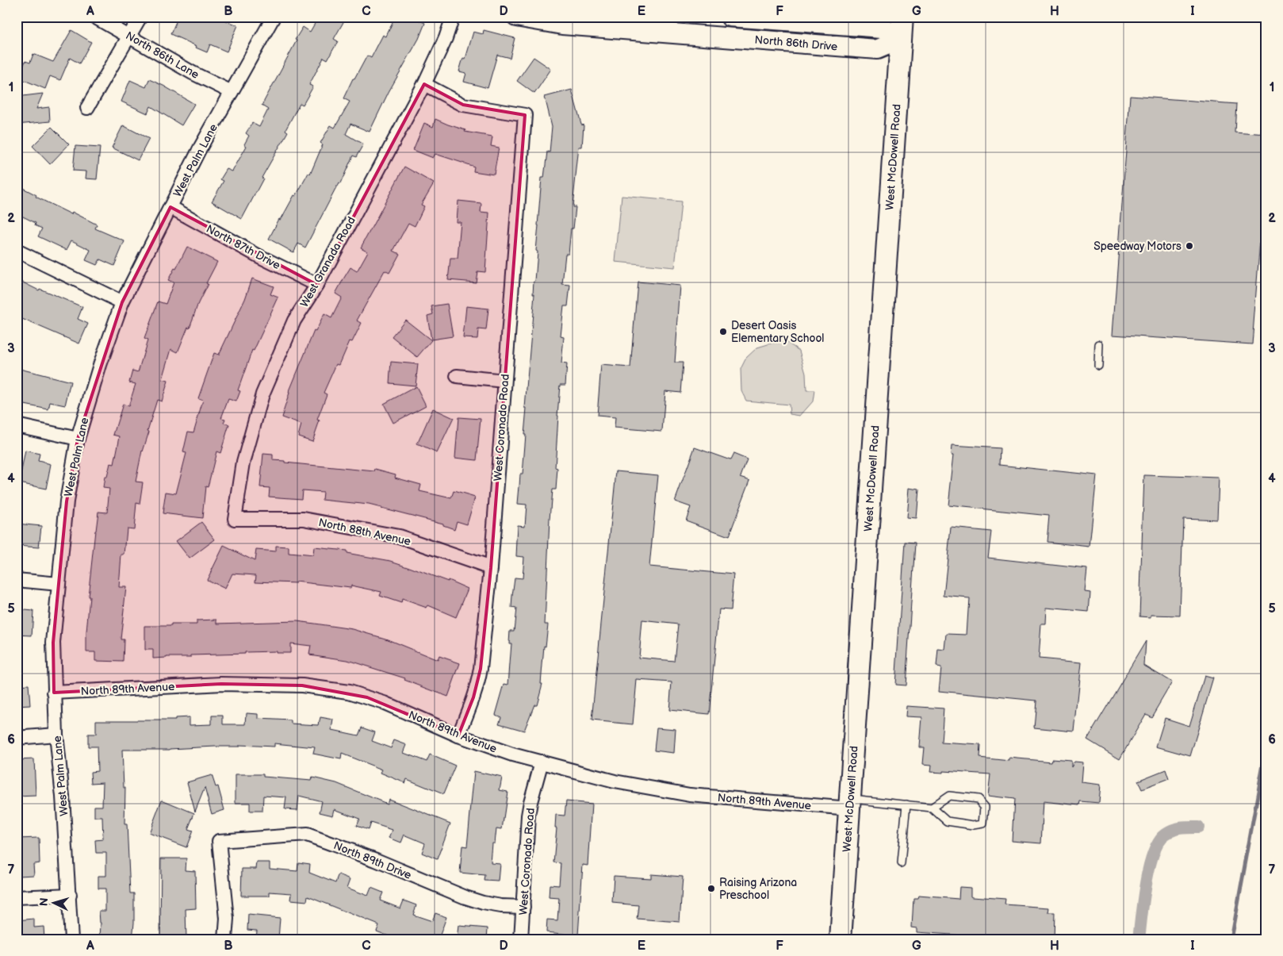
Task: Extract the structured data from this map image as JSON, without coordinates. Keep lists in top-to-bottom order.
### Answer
{
  "streets": {
    "main road": ["West McDowell Road"],
    "street": [
      "North 86th Drive",
      "North 86th Lane",
      "West Palm Lane",
      "North 87th Drive",
      "West Granada Road",
      "West Coronado Road",
      "North 88th Avenue",
      "North 89th Avenue",
      "North 89th Drive"
    ]
  },
  "crossings": [
    ["North 86th Drive", "West McDowell Road"],
    ["North 86th Lane", "West Palm Lane"],
    ["West McDowell Road", "North 89th Avenue"],
    ["West Palm Lane", "North 87th Drive"],
    ["West Palm Lane", "North 89th Avenue"],
    ["North 87th Drive", "West Granada Road"],
    ["West Granada Road", "West Coronado Road"],
    ["West Granada Road", "North 88th Avenue"],
    ["West Coronado Road", "North 88th Avenue"],
    ["West Coronado Road", "North 89th Avenue"],
    ["West Coronado Road", "North 89th Drive"]
  ],
  "places": ["Speedway Motors", "Desert Oasis Elementary School", "Raising Arizona Preschool"],
  "north": "left",
  "grid": {
    "columns": [
      "A",
      "B",
      "C",
      "D",
      "E",
      "F",
      "G",
      "H",
      "I"
    ],
    "rows": [
      "1",
      "2",
      "3",
      "4",
      "5",
      "6",
      "7"
    ]
  }
}
